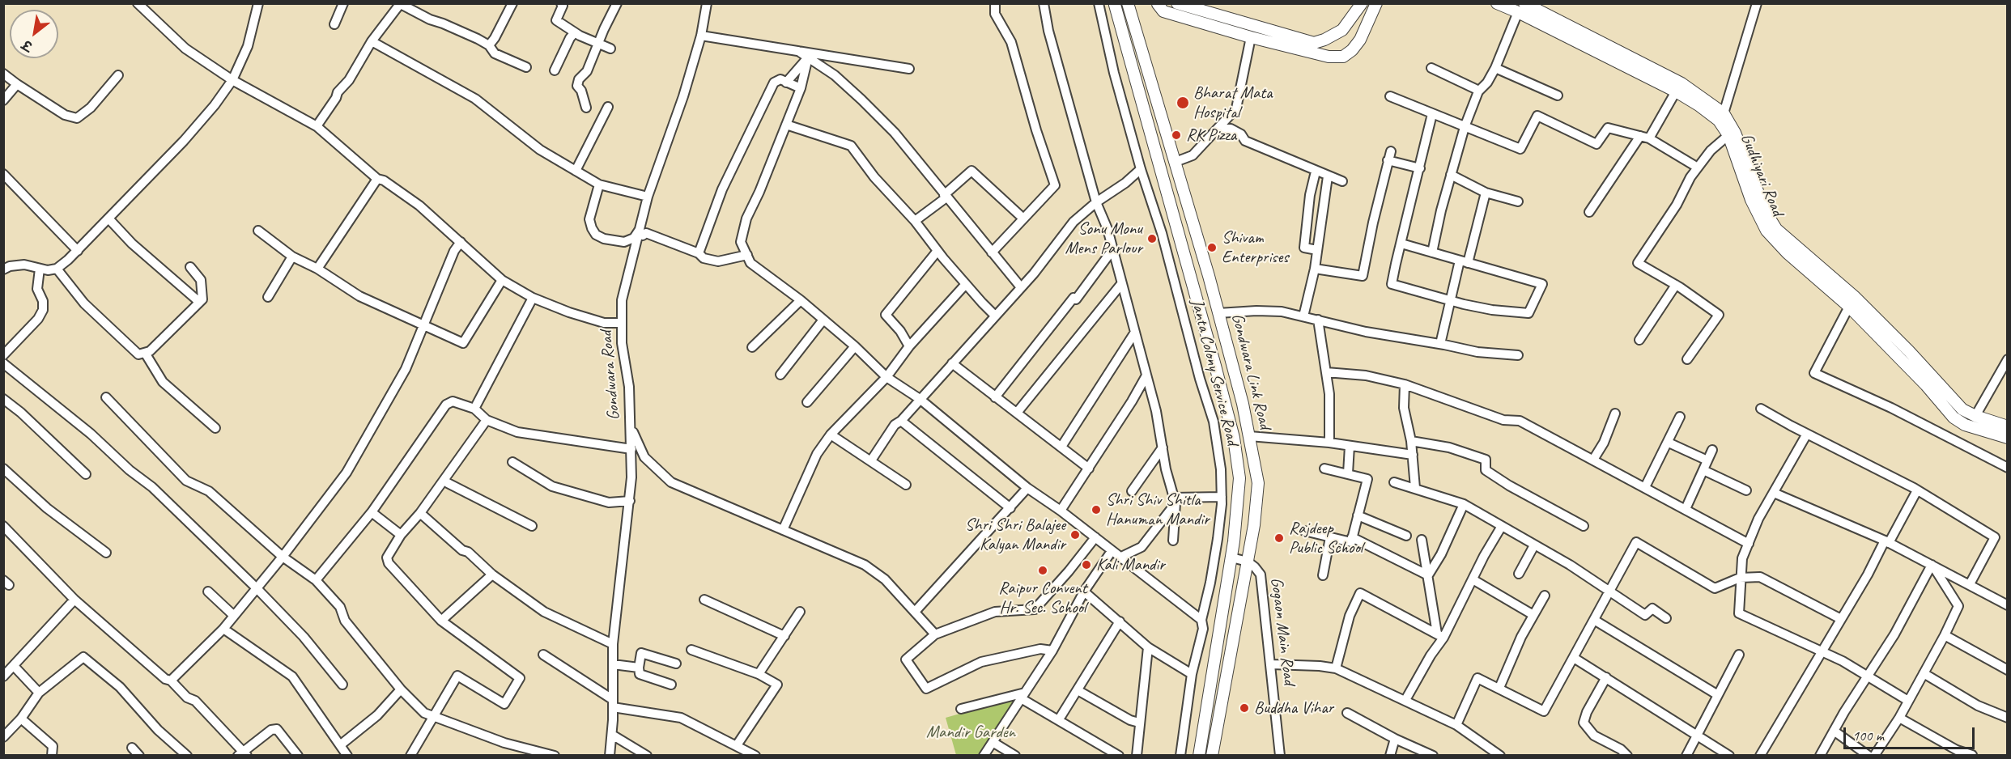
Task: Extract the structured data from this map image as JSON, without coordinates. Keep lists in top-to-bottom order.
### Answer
{
  "streets": {
    "street": [
      "Gudhiyari Road",
      "Gondwara Link Road",
      "Janta Colony Service Road",
      "Gondwara Road",
      "Gogaon Main Road"
    ]
  },
  "crossings": [
    ["Gondwara Link Road", "Gogaon Main Road"]
  ],
  "parks": ["Mandir Garden"],
  "places": [
    "Bharat Mata Hospital",
    "RK Pizza",
    "Sonu Monu Mens Parlour",
    "Shivam Enterprises",
    "Shri Shiv Shitla Hanuman Mandir",
    "Shri Shri Balajee Kalyan Mandir",
    "Rajdeep Public School",
    "Kali Mandir",
    "Raipur Convent Hr. Sec. School",
    "Buddha Vihar"
  ],
  "scale_bar": "100 m",
  "north": "bottom left"
}
